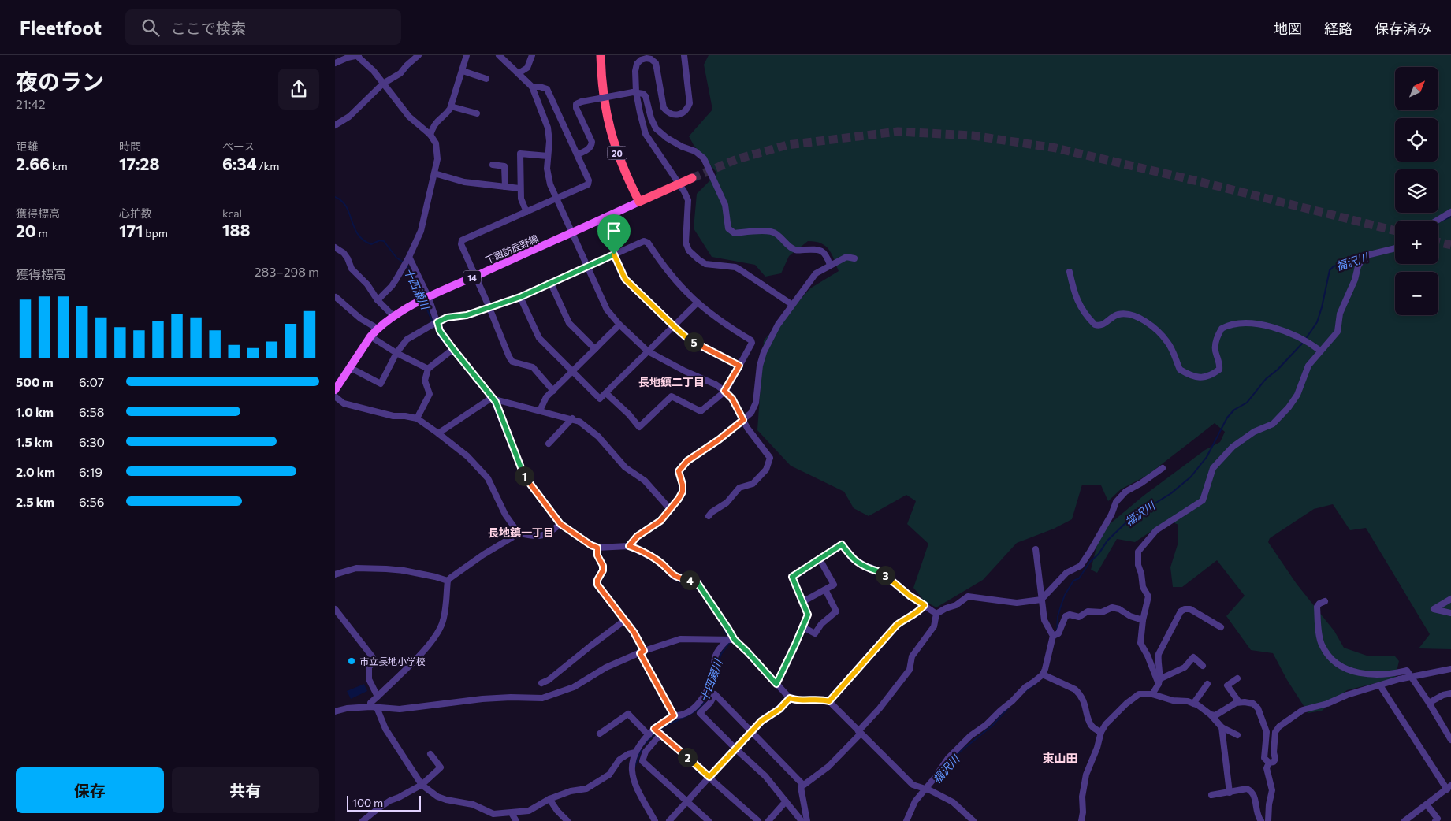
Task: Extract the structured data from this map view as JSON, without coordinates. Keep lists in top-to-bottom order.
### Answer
{
  "streets": {
    "highway": ["20"],
    "main road": ["下諏訪辰野線", "14"]
  },
  "crossings": [
    ["20", "下諏訪辰野線"]
  ],
  "districts": ["長地鎮二丁目", "長地鎮一丁目", "東山田"],
  "water": ["福沢川", "十四瀬川"],
  "places": ["市立長地小学校"],
  "scale_bar": "100 m",
  "north": "top right",
  "page": {
    "header": "Fleetfoot",
    "search": "ここで検索",
    "nav": ["地図", "経路", "保存済み"],
    "heading": ["夜のラン", "21:42"],
    "map_buttons": ["+", "−"],
    "stats": [
      ["距離", "2.66 km"],
      ["時間", "17:28"],
      ["ペース", "6:34 /km"],
      ["獲得標高", "20 m"],
      ["心拍数", "171 bpm"],
      ["kcal", "188"]
    ],
    "chart": ["獲得標高", "283–298 m"],
    "pins": [
      "5",
      "1",
      "3",
      "4",
      "2"
    ],
    "list": [
      {
        "name": "500 m",
        "note": "6:07"
      },
      {
        "name": "1.0 km",
        "note": "6:58"
      },
      {
        "name": "1.5 km",
        "note": "6:30"
      },
      {
        "name": "2.0 km",
        "note": "6:19"
      },
      {
        "name": "2.5 km",
        "note": "6:56"
      }
    ],
    "buttons": ["保存", "共有"],
    "scale": "100 m"
  }
}
